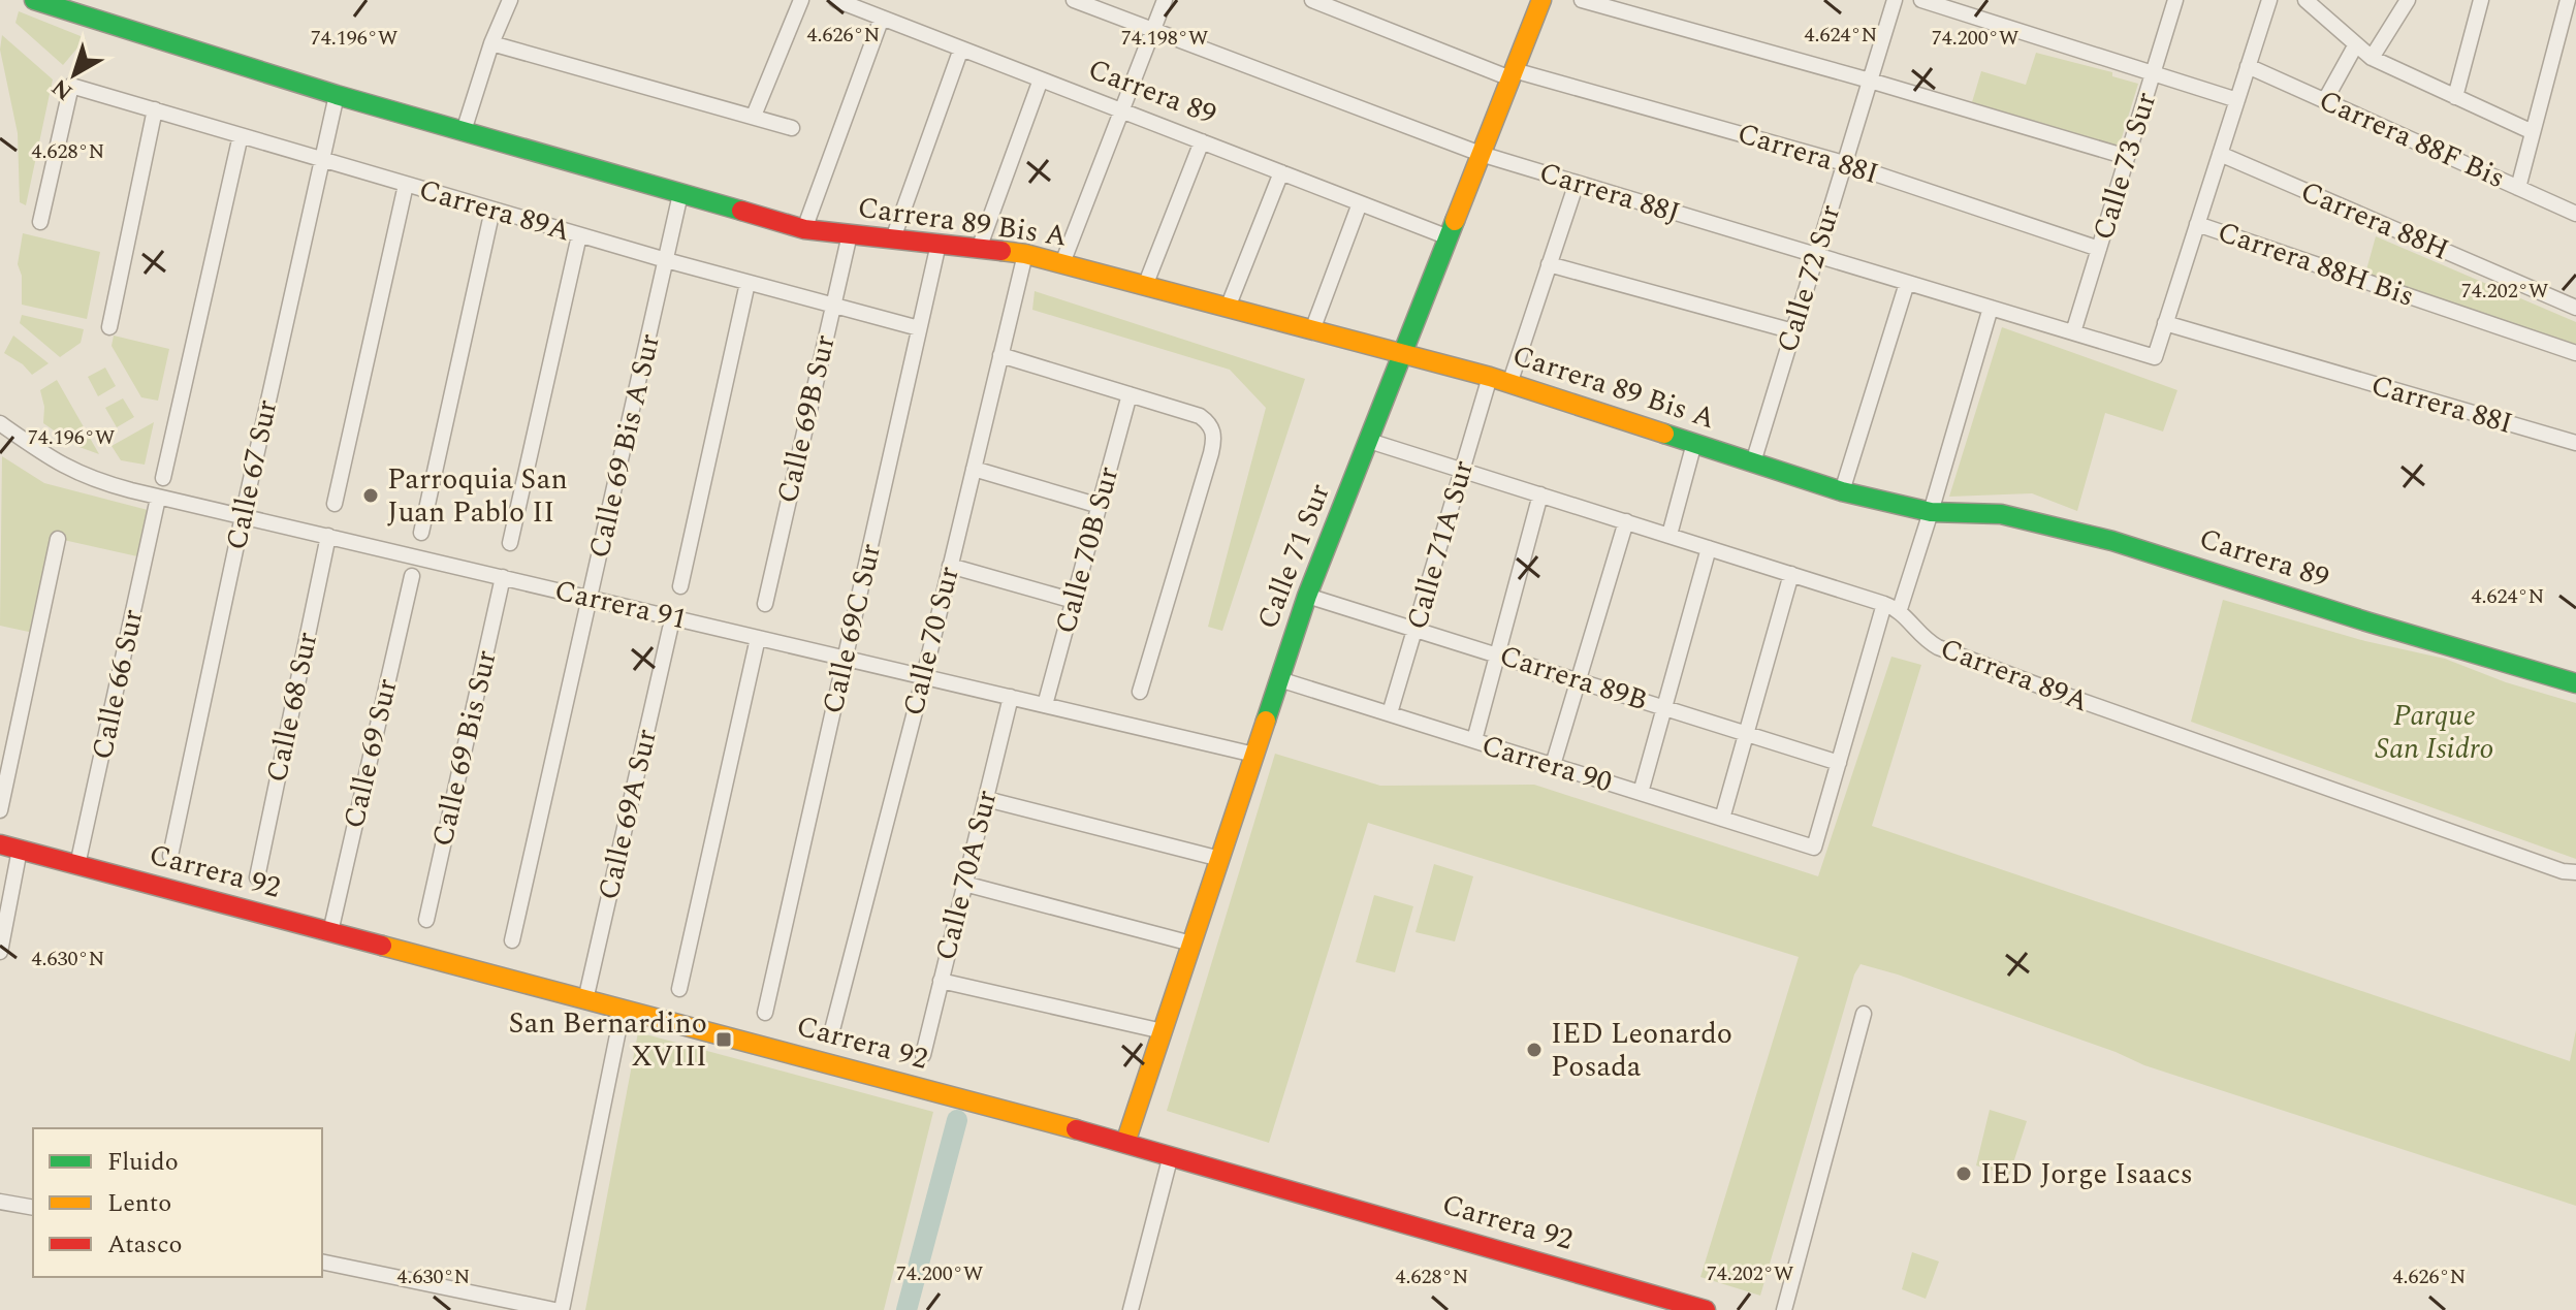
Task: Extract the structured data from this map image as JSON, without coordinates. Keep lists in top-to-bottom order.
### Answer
{
  "streets": {
    "street": [
      "Carrera 89",
      "Carrera 88F Bis",
      "Carrera 88I",
      "Calle 73 Sur",
      "Carrera 88J",
      "Carrera 89A",
      "Carrera 88H",
      "Carrera 89 Bis A",
      "Carrera 88H Bis",
      "Calle 72 Sur",
      "Calle 69B Sur",
      "Calle 69 Bis A Sur",
      "Calle 67 Sur",
      "Calle 71A Sur",
      "Calle 70B Sur",
      "Calle 71 Sur",
      "Carrera 91",
      "Calle 69C Sur",
      "Calle 70 Sur",
      "Carrera 89B",
      "Calle 66 Sur",
      "Calle 68 Sur",
      "Calle 69 Bis Sur",
      "Calle 69 Sur",
      "Carrera 90",
      "Calle 69A Sur",
      "Carrera 92",
      "Calle 70A Sur"
    ]
  },
  "crossings": [
    ["Carrera 89", "Carrera 89 Bis A"],
    ["Carrera 89", "Calle 71 Sur"],
    ["Carrera 88I", "Calle 73 Sur"],
    ["Carrera 88I", "Carrera 88J"],
    ["Carrera 88I", "Calle 72 Sur"],
    ["Carrera 88I", "Calle 71 Sur"],
    ["Calle 73 Sur", "Carrera 88J"],
    ["Carrera 88J", "Calle 72 Sur"],
    ["Carrera 88J", "Calle 71 Sur"],
    ["Carrera 89A", "Calle 69B Sur"],
    ["Carrera 89A", "Calle 69 Bis A Sur"],
    ["Carrera 89A", "Calle 67 Sur"],
    ["Carrera 89A", "Calle 69C Sur"],
    ["Carrera 89 Bis A", "Calle 72 Sur"],
    ["Carrera 89 Bis A", "Calle 69B Sur"],
    ["Carrera 89 Bis A", "Calle 69 Bis A Sur"],
    ["Carrera 89 Bis A", "Calle 67 Sur"],
    ["Carrera 89 Bis A", "Calle 71A Sur"],
    ["Carrera 89 Bis A", "Calle 71 Sur"],
    ["Carrera 89 Bis A", "Calle 69C Sur"],
    ["Carrera 89 Bis A", "Calle 70 Sur"],
    ["Calle 69 Bis A Sur", "Carrera 91"],
    ["Calle 67 Sur", "Carrera 91"],
    ["Calle 71A Sur", "Carrera 89B"],
    ["Calle 71A Sur", "Carrera 90"],
    ["Calle 70B Sur", "Carrera 91"],
    ["Calle 71 Sur", "Carrera 91"],
    ["Calle 71 Sur", "Carrera 89B"],
    ["Calle 71 Sur", "Carrera 90"],
    ["Calle 71 Sur", "Carrera 92"],
    ["Carrera 91", "Calle 69C Sur"],
    ["Carrera 91", "Calle 70 Sur"],
    ["Carrera 91", "Calle 68 Sur"],
    ["Carrera 91", "Calle 69 Bis Sur"],
    ["Carrera 91", "Calle 70A Sur"],
    ["Carrera 89B", "Carrera 90"],
    ["Calle 66 Sur", "Carrera 92"],
    ["Calle 69 Sur", "Carrera 92"],
    ["Calle 69A Sur", "Carrera 92"]
  ],
  "parks": ["Parque San Isidro"],
  "places": {
    "other": ["Parroquia San Juan Pablo II", "IED Leonardo Posada", "IED Jorge Isaacs"],
    "transit": ["San Bernardino XVIII"]
  },
  "legend": ["Fluido", "Lento", "Atasco"],
  "north": "bottom left",
  "coordinates": [
    "4.626°N",
    "4.624°N",
    "74.196°W",
    "74.198°W",
    "74.200°W",
    "4.628°N",
    "74.202°W",
    "4.630°N"
  ]
}
